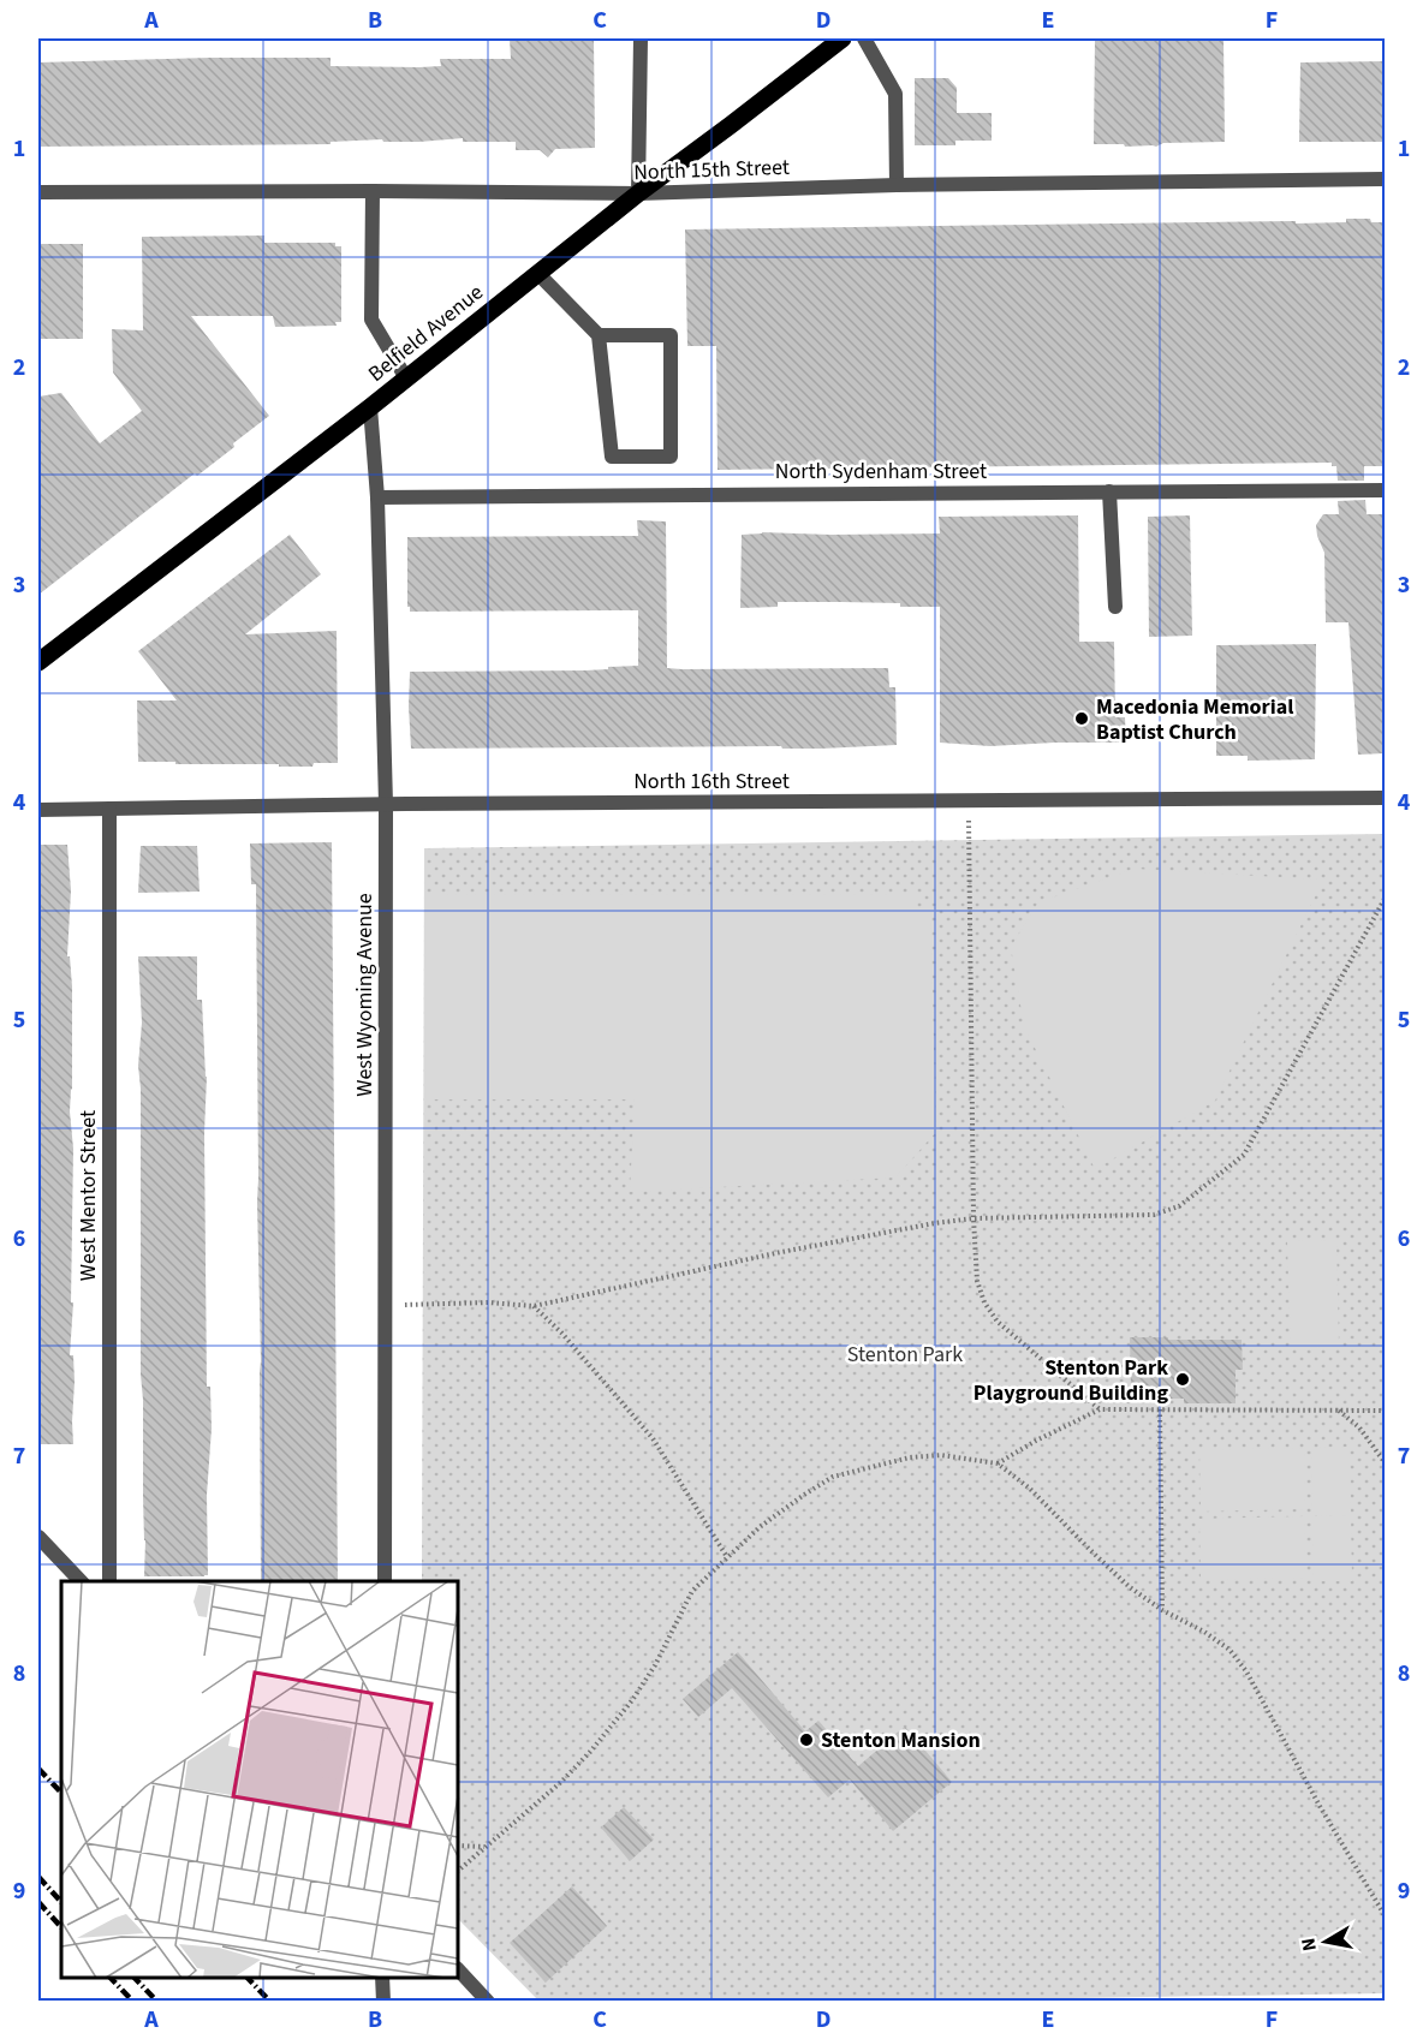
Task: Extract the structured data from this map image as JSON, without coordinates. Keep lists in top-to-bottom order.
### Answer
{
  "streets": {
    "main road": ["Belfield Avenue"],
    "street": [
      "North 15th Street",
      "North Sydenham Street",
      "North 16th Street",
      "West Wyoming Avenue",
      "West Mentor Street"
    ]
  },
  "crossings": [
    ["North 15th Street", "Belfield Avenue"],
    ["Belfield Avenue", "West Wyoming Avenue"],
    ["North Sydenham Street", "West Wyoming Avenue"],
    ["North 16th Street", "West Wyoming Avenue"],
    ["North 16th Street", "West Mentor Street"]
  ],
  "parks": ["Stenton Park"],
  "places": ["Macedonia Memorial Baptist Church", "Stenton Park Playground Building", "Stenton Mansion"],
  "north": "left",
  "grid": {
    "columns": [
      "A",
      "B",
      "C",
      "D",
      "E",
      "F"
    ],
    "rows": [
      "1",
      "2",
      "3",
      "4",
      "5",
      "6",
      "7",
      "8",
      "9"
    ]
  }
}
